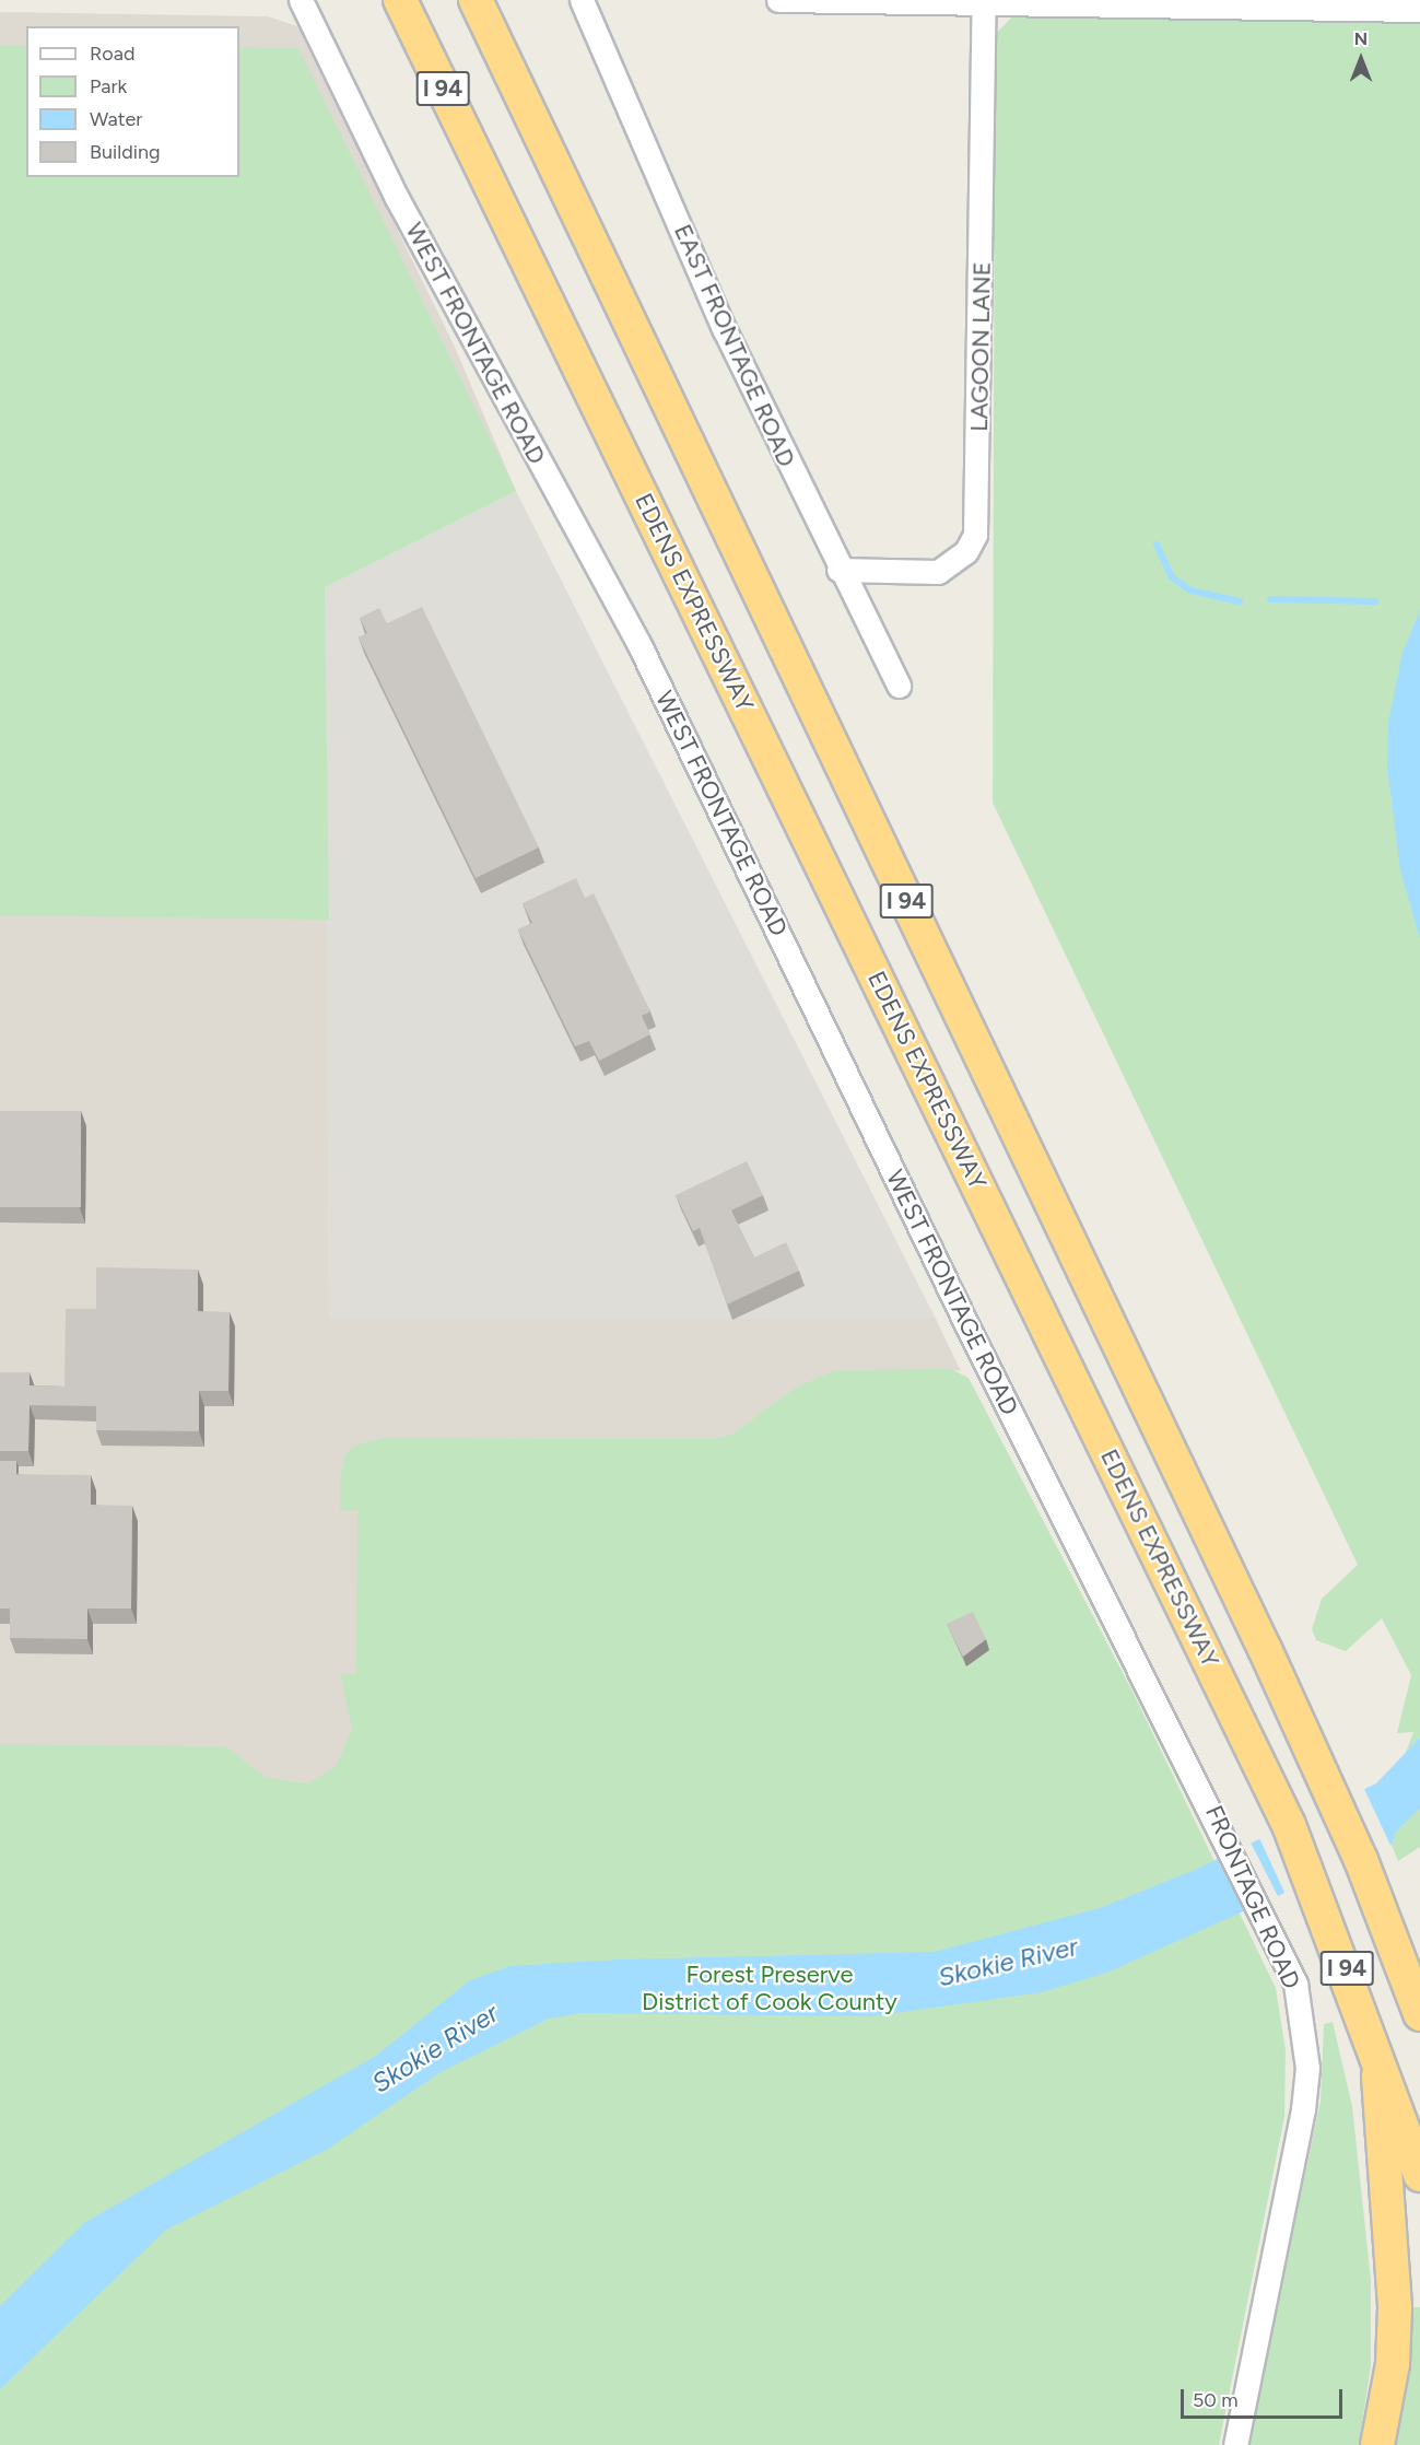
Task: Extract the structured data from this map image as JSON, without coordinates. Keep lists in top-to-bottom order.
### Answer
{
  "streets": {
    "highway": ["I 94", "EDENS EXPRESSWAY"],
    "street": [
      "WEST FRONTAGE ROAD",
      "EAST FRONTAGE ROAD",
      "LAGOON LANE",
      "FRONTAGE ROAD"
    ]
  },
  "crossings": [
    ["WEST FRONTAGE ROAD", "FRONTAGE ROAD"],
    ["EAST FRONTAGE ROAD", "LAGOON LANE"]
  ],
  "water": ["Skokie River"],
  "parks": ["Forest Preserve District of Cook County"],
  "legend": [
    "Road",
    "Park",
    "Water",
    "Building"
  ],
  "scale_bar": "50 m",
  "north": "top"
}
